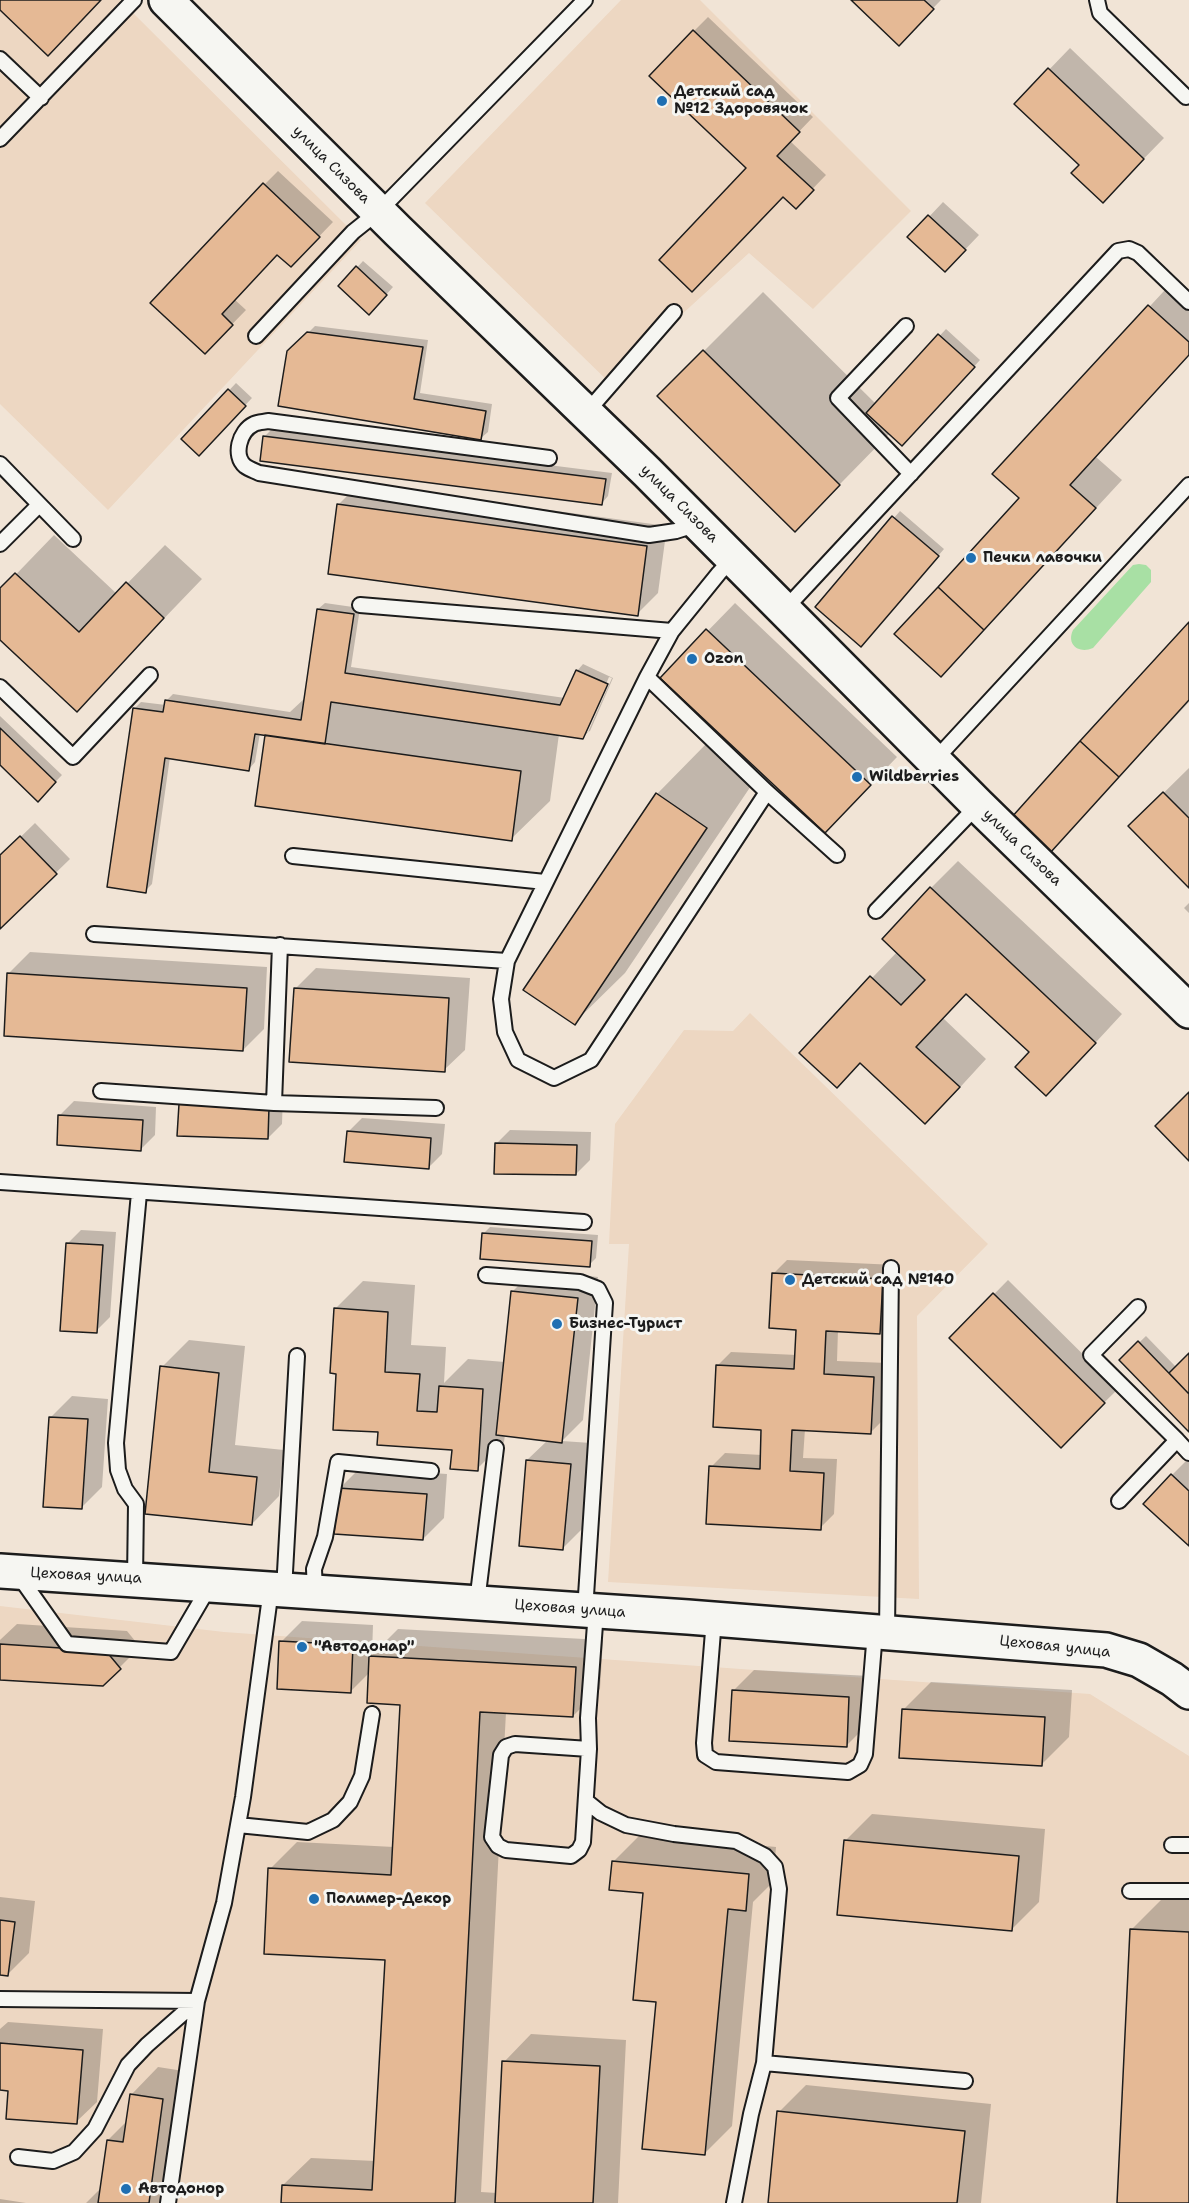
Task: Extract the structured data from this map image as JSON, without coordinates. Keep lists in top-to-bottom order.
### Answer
{
  "streets": {
    "main road": ["улица Сизова", "Цеховая улица"]
  },
  "places": [
    "Детский сад №12 Здоровячок",
    "Печки лавочки",
    "Ozon",
    "Wildberries",
    "Детский сад №140",
    "Бизнес-Турист",
    "\"Автодонар\"",
    "Полимер-Декор",
    "Автодонор"
  ]
}
